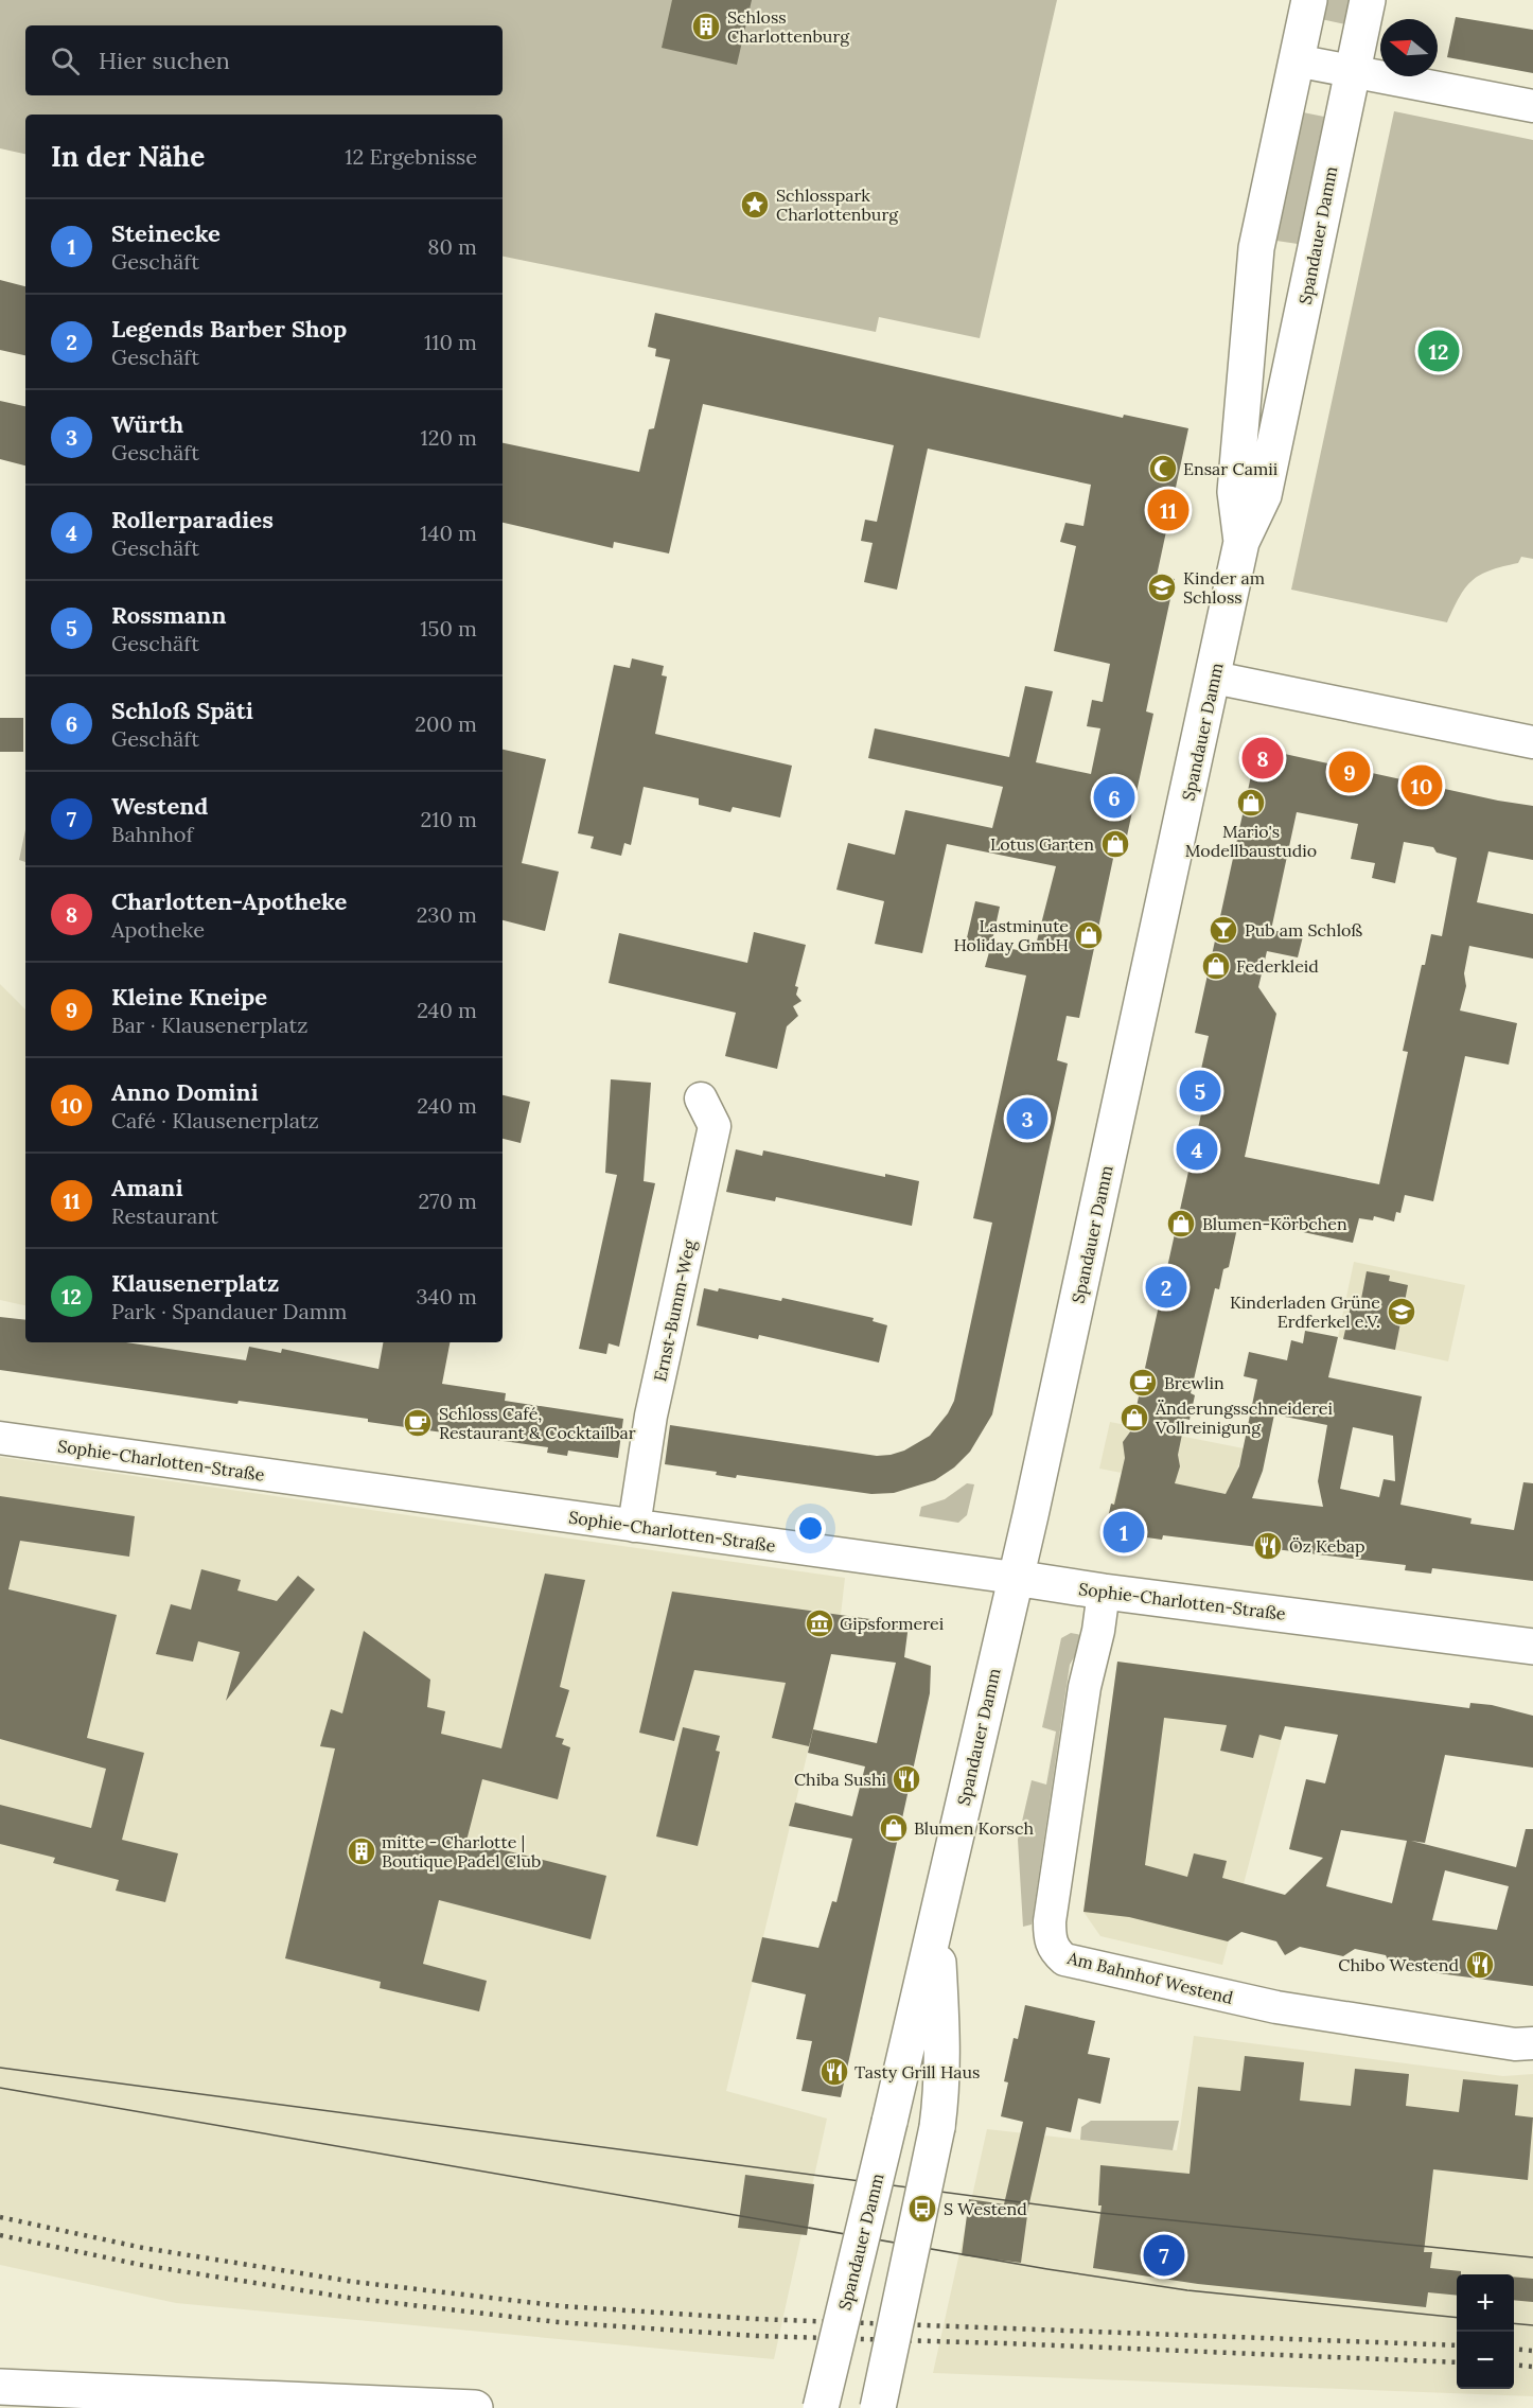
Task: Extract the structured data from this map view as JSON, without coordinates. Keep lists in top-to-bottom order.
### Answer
{
  "streets": {
    "main road": ["Spandauer Damm", "Sophie-Charlotten-Straße"],
    "street": ["Ernst-Bumm-Weg", "Am Bahnhof Westend"]
  },
  "crossings": [
    ["Spandauer Damm", "Sophie-Charlotten-Straße"],
    ["Ernst-Bumm-Weg", "Sophie-Charlotten-Straße"],
    ["Sophie-Charlotten-Straße", "Am Bahnhof Westend"]
  ],
  "places": {
    "building": ["Schloss Charlottenburg", "mitte - Charlotte | Boutique Padel Club"],
    "place": ["Schlosspark Charlottenburg"],
    "mosque": ["Ensar Camii"],
    "school or university": ["Kinder am Schloss", "Kinderladen Grüne Erdferkel e.V."],
    "shop": [
      "Mario's Modellbaustudio",
      "Lotus Garten",
      "Lastminute Holiday GmbH",
      "Federkleid",
      "Blumen-Körbchen",
      "Änderungsschneiderei Vollreinigung",
      "Blumen Korsch"
    ],
    "bar": ["Pub am Schloß"],
    "cafe": ["Brewlin", "Schloss Café, Restaurant & Cocktailbar"],
    "restaurant": [
      "Öz Kebap",
      "Chiba Sushi",
      "Chibo Westend",
      "Tasty Grill Haus"
    ],
    "museum": ["Gipsformerei"],
    "bus stop": ["S Westend"]
  },
  "north": "left",
  "page": {
    "search": "Hier suchen",
    "heading": ["In der Nähe", "12 Ergebnisse"],
    "list": [
      {
        "mark": "1",
        "name": "Steinecke",
        "note": "Geschäft",
        "value": "80 m"
      },
      {
        "mark": "2",
        "name": "Legends Barber Shop",
        "note": "Geschäft",
        "value": "110 m"
      },
      {
        "mark": "3",
        "name": "Würth",
        "note": "Geschäft",
        "value": "120 m"
      },
      {
        "mark": "4",
        "name": "Rollerparadies",
        "note": "Geschäft",
        "value": "140 m"
      },
      {
        "mark": "5",
        "name": "Rossmann",
        "note": "Geschäft",
        "value": "150 m"
      },
      {
        "mark": "6",
        "name": "Schloß Späti",
        "note": "Geschäft",
        "value": "200 m"
      },
      {
        "mark": "7",
        "name": "Westend",
        "note": "Bahnhof",
        "value": "210 m"
      },
      {
        "mark": "8",
        "name": "Charlotten-Apotheke",
        "note": "Apotheke",
        "value": "230 m"
      },
      {
        "mark": "9",
        "name": "Kleine Kneipe",
        "note": "Bar · Klausenerplatz",
        "value": "240 m"
      },
      {
        "mark": "10",
        "name": "Anno Domini",
        "note": "Café · Klausenerplatz",
        "value": "240 m"
      },
      {
        "mark": "11",
        "name": "Amani",
        "note": "Restaurant",
        "value": "270 m"
      },
      {
        "mark": "12",
        "name": "Klausenerplatz",
        "note": "Park · Spandauer Damm",
        "value": "340 m"
      }
    ],
    "pins": [
      "12",
      "11",
      "8",
      "9",
      "10",
      "6",
      "5",
      "3",
      "4",
      "2",
      "1",
      "7"
    ],
    "map_buttons": ["+", "−"]
  }
}
